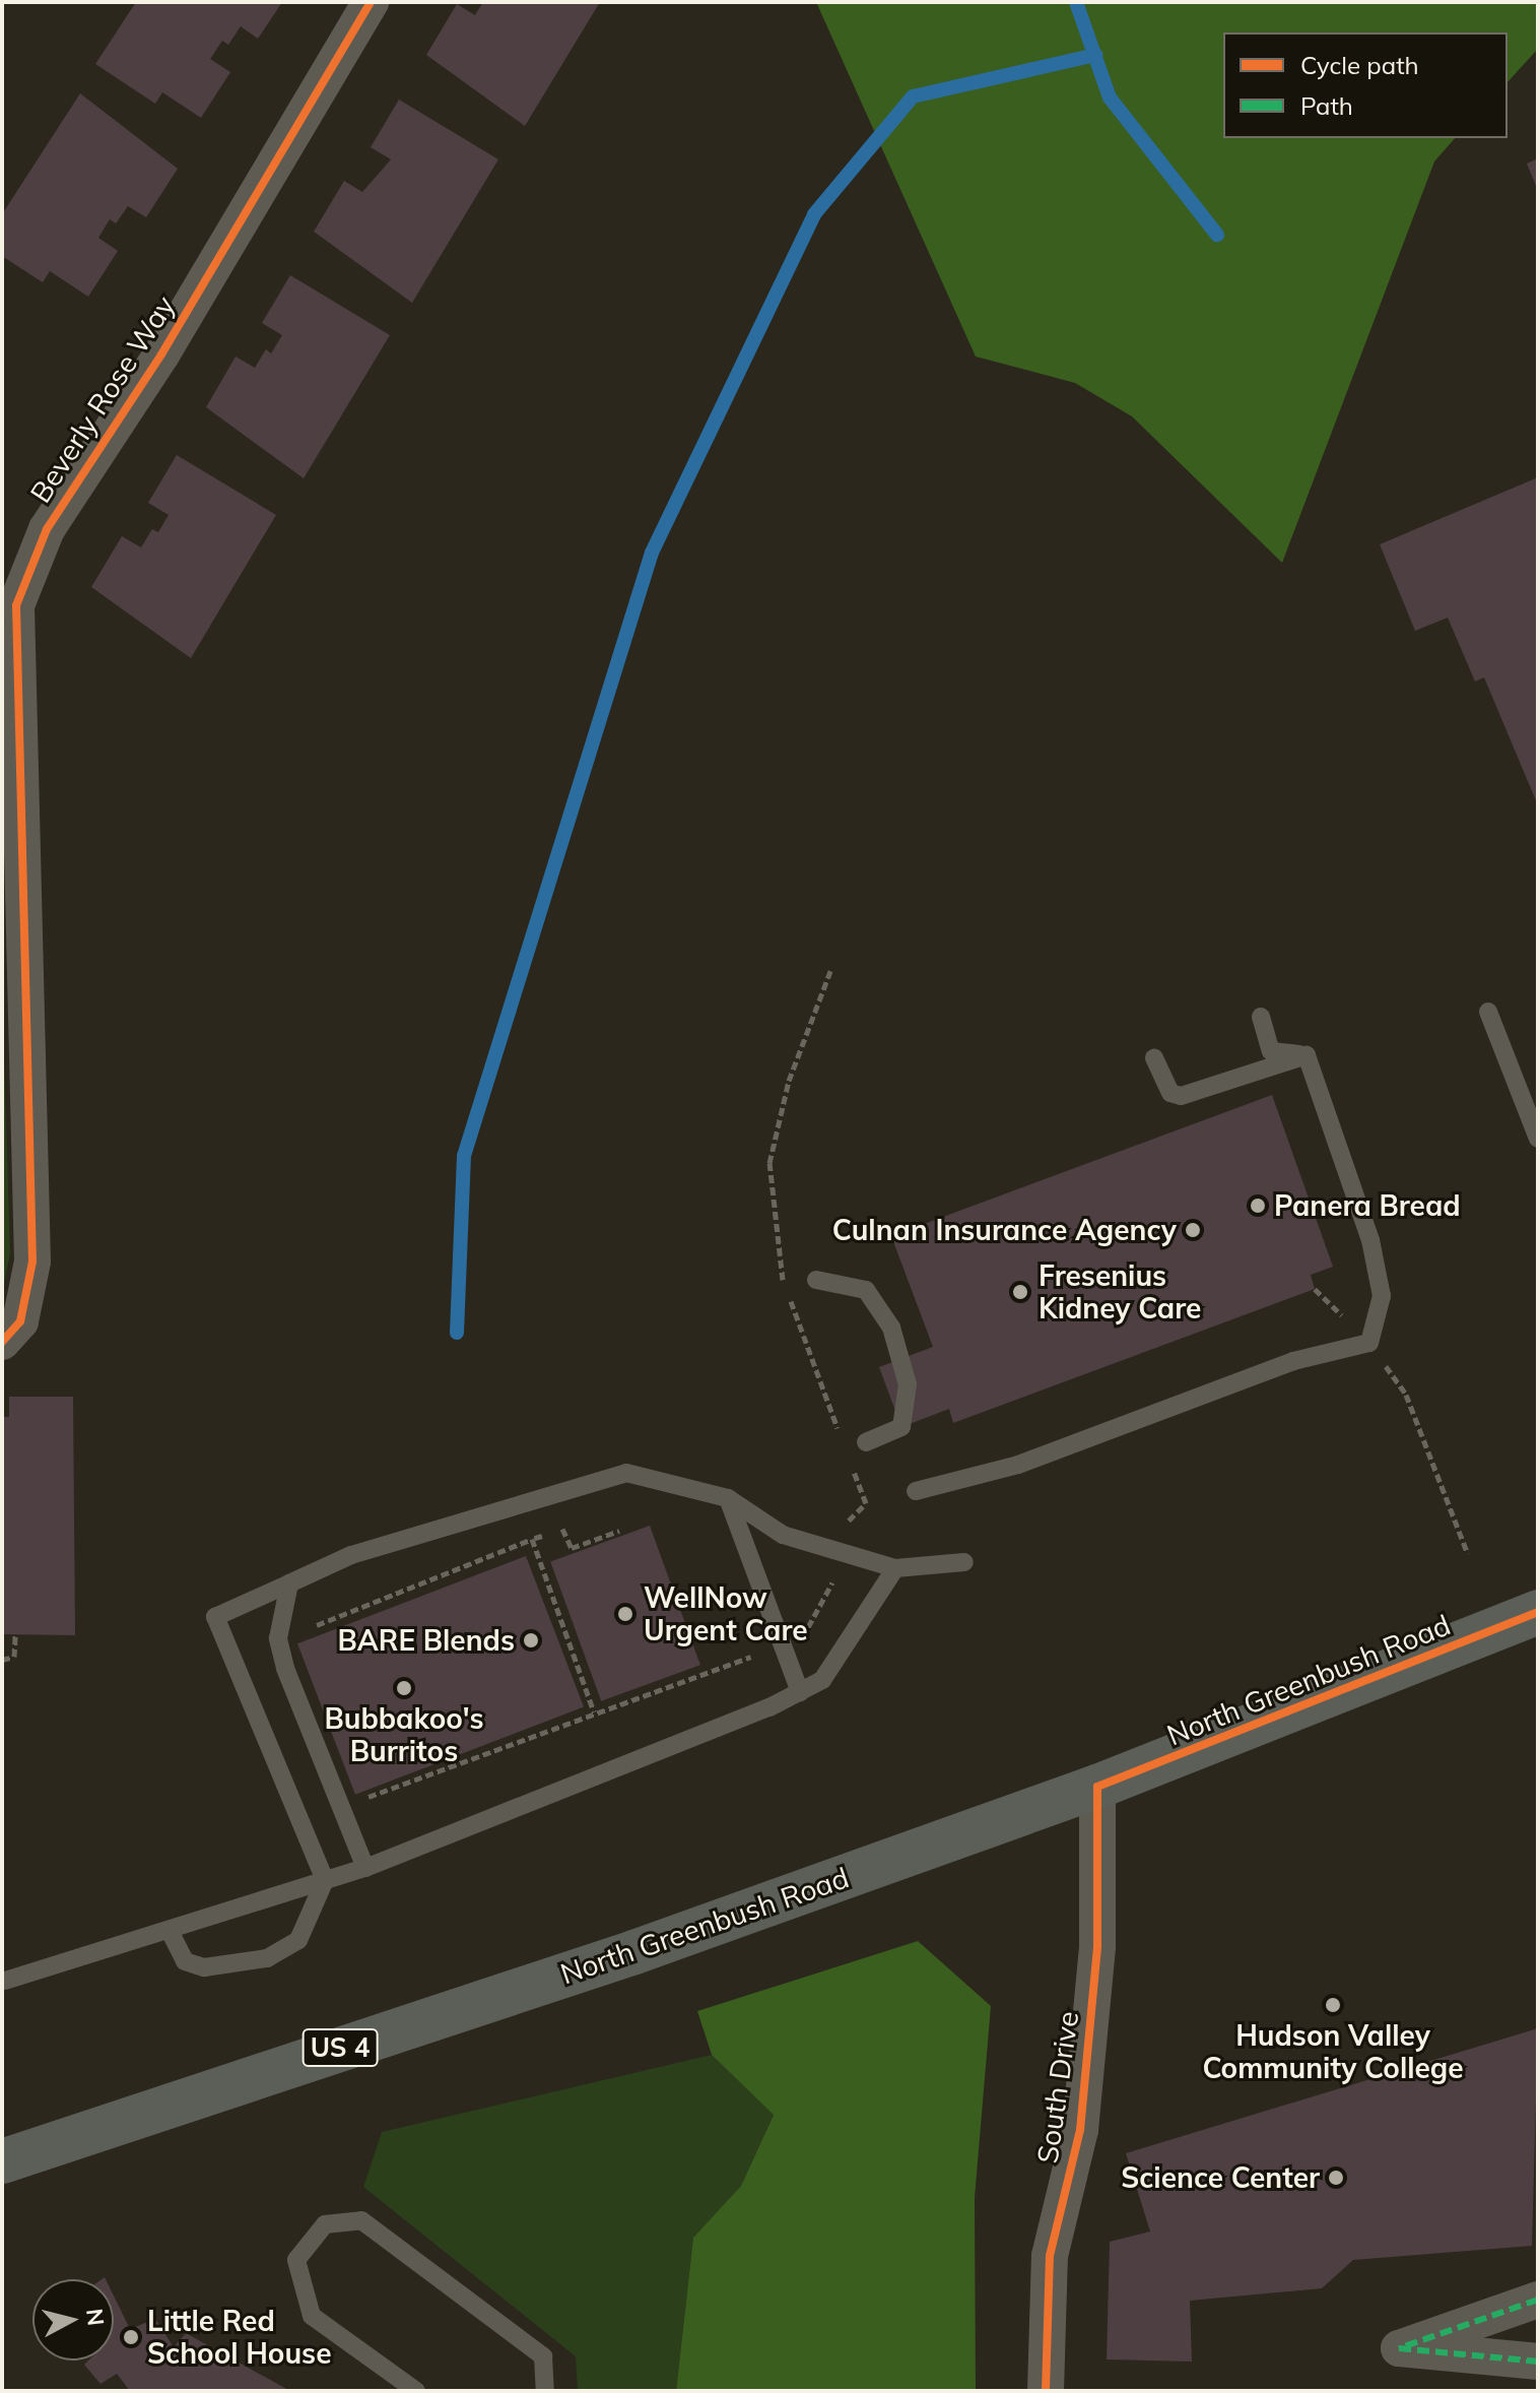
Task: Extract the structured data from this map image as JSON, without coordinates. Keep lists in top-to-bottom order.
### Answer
{
  "streets": {
    "main road": ["North Greenbush Road", "US 4"],
    "street": ["Beverly Rose Way", "South Drive"]
  },
  "crossings": [
    ["North Greenbush Road", "South Drive"]
  ],
  "places": [
    "Panera Bread",
    "Culnan Insurance Agency",
    "Fresenius Kidney Care",
    "WellNow Urgent Care",
    "BARE Blends",
    "Bubbakoo's Burritos",
    "Hudson Valley Community College",
    "Science Center",
    "Little Red School House"
  ],
  "legend": ["Cycle path", "Path"],
  "north": "right"
}
